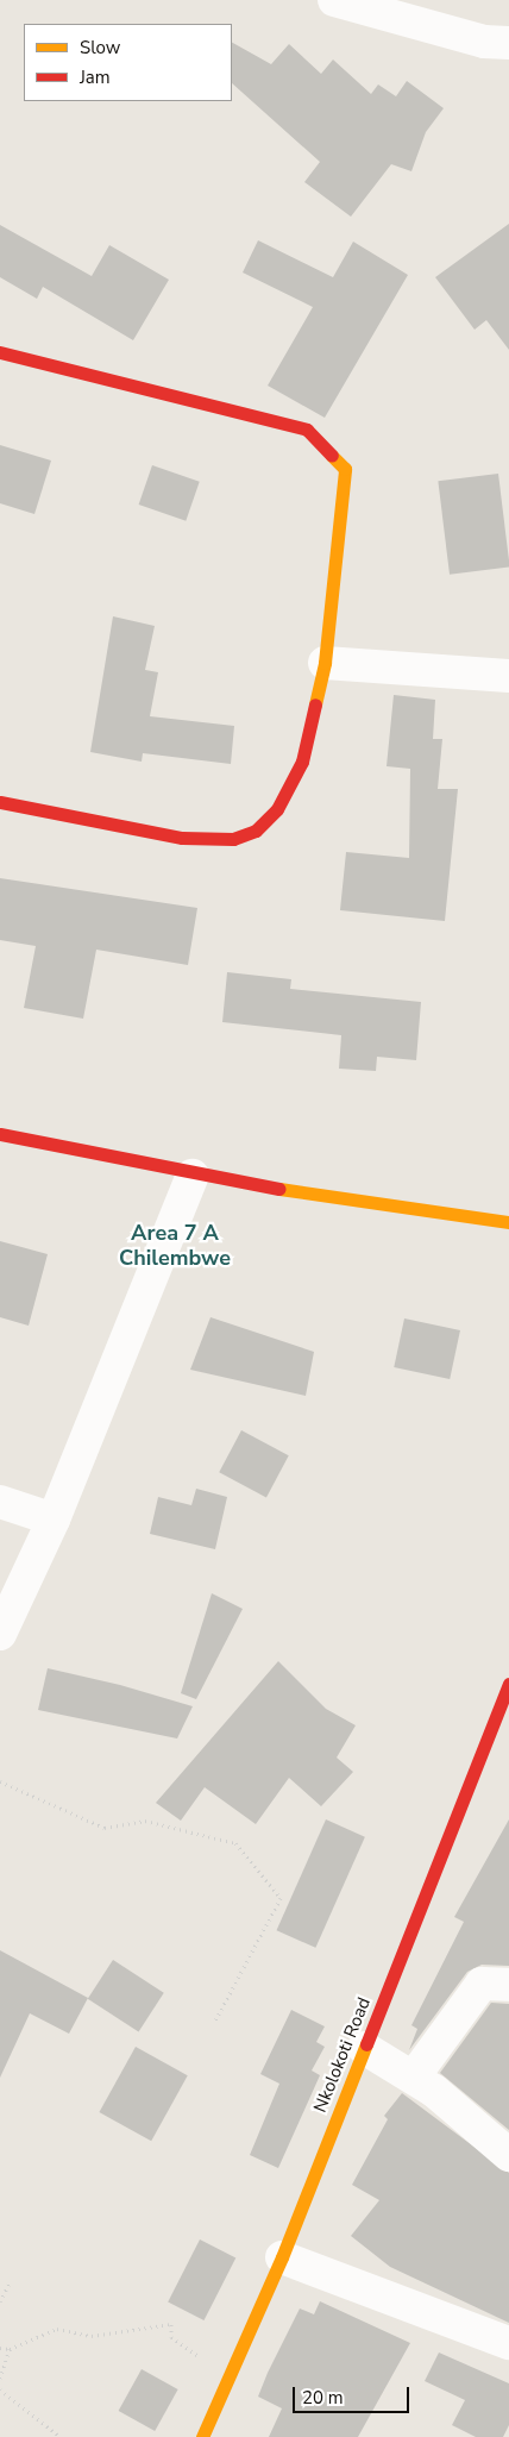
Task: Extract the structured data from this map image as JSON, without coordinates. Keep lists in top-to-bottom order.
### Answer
{
  "streets": {
    "street": ["Nkolokoti Road"]
  },
  "districts": ["Area 7 A Chilembwe"],
  "legend": ["Slow", "Jam"],
  "scale_bar": "20 m"
}
